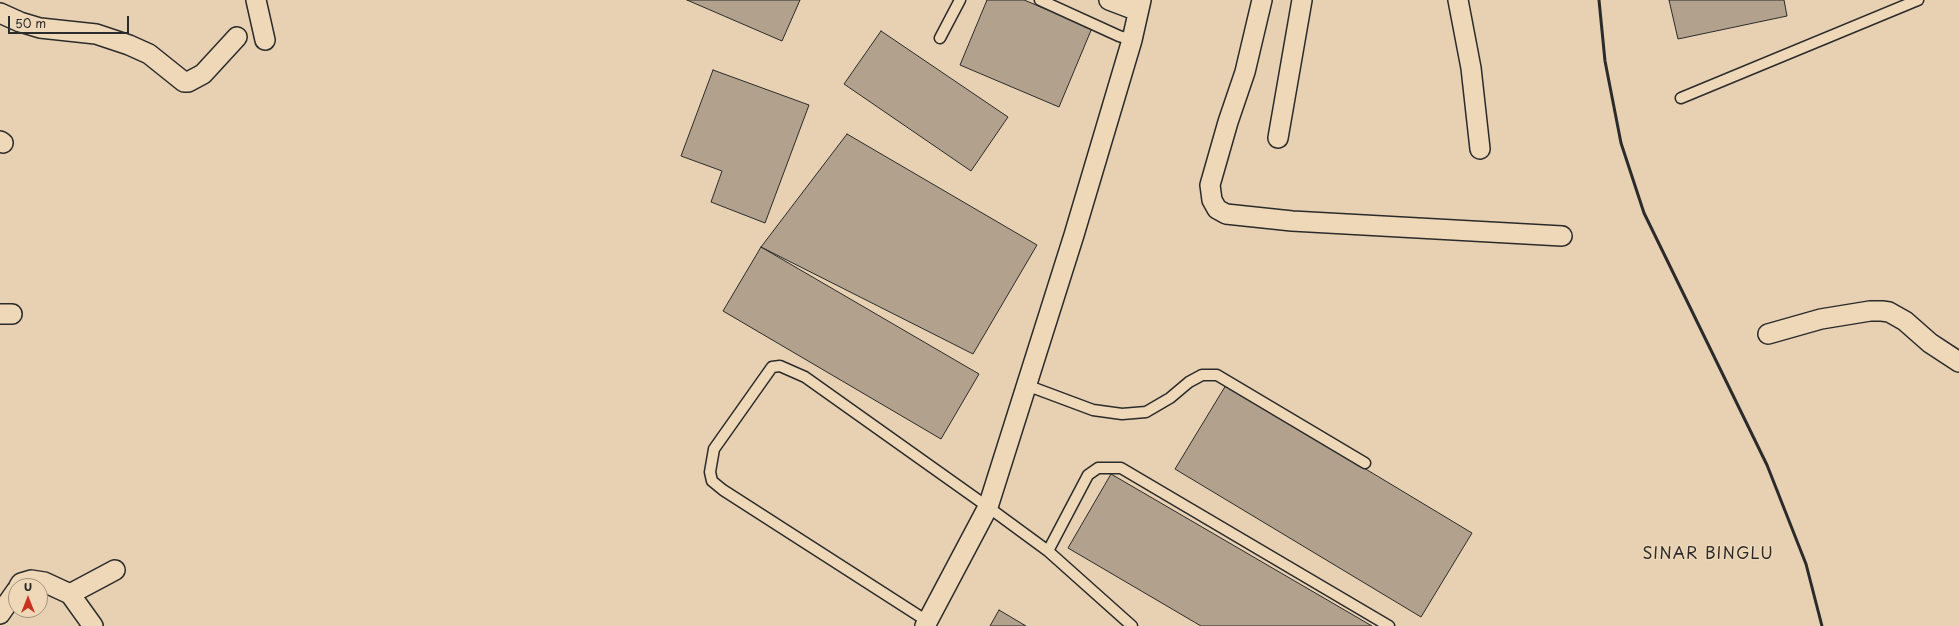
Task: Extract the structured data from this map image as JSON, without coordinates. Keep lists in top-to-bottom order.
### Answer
{
  "districts": ["SINAR BINGLU"],
  "scale_bar": "50 m",
  "north": "top"
}
